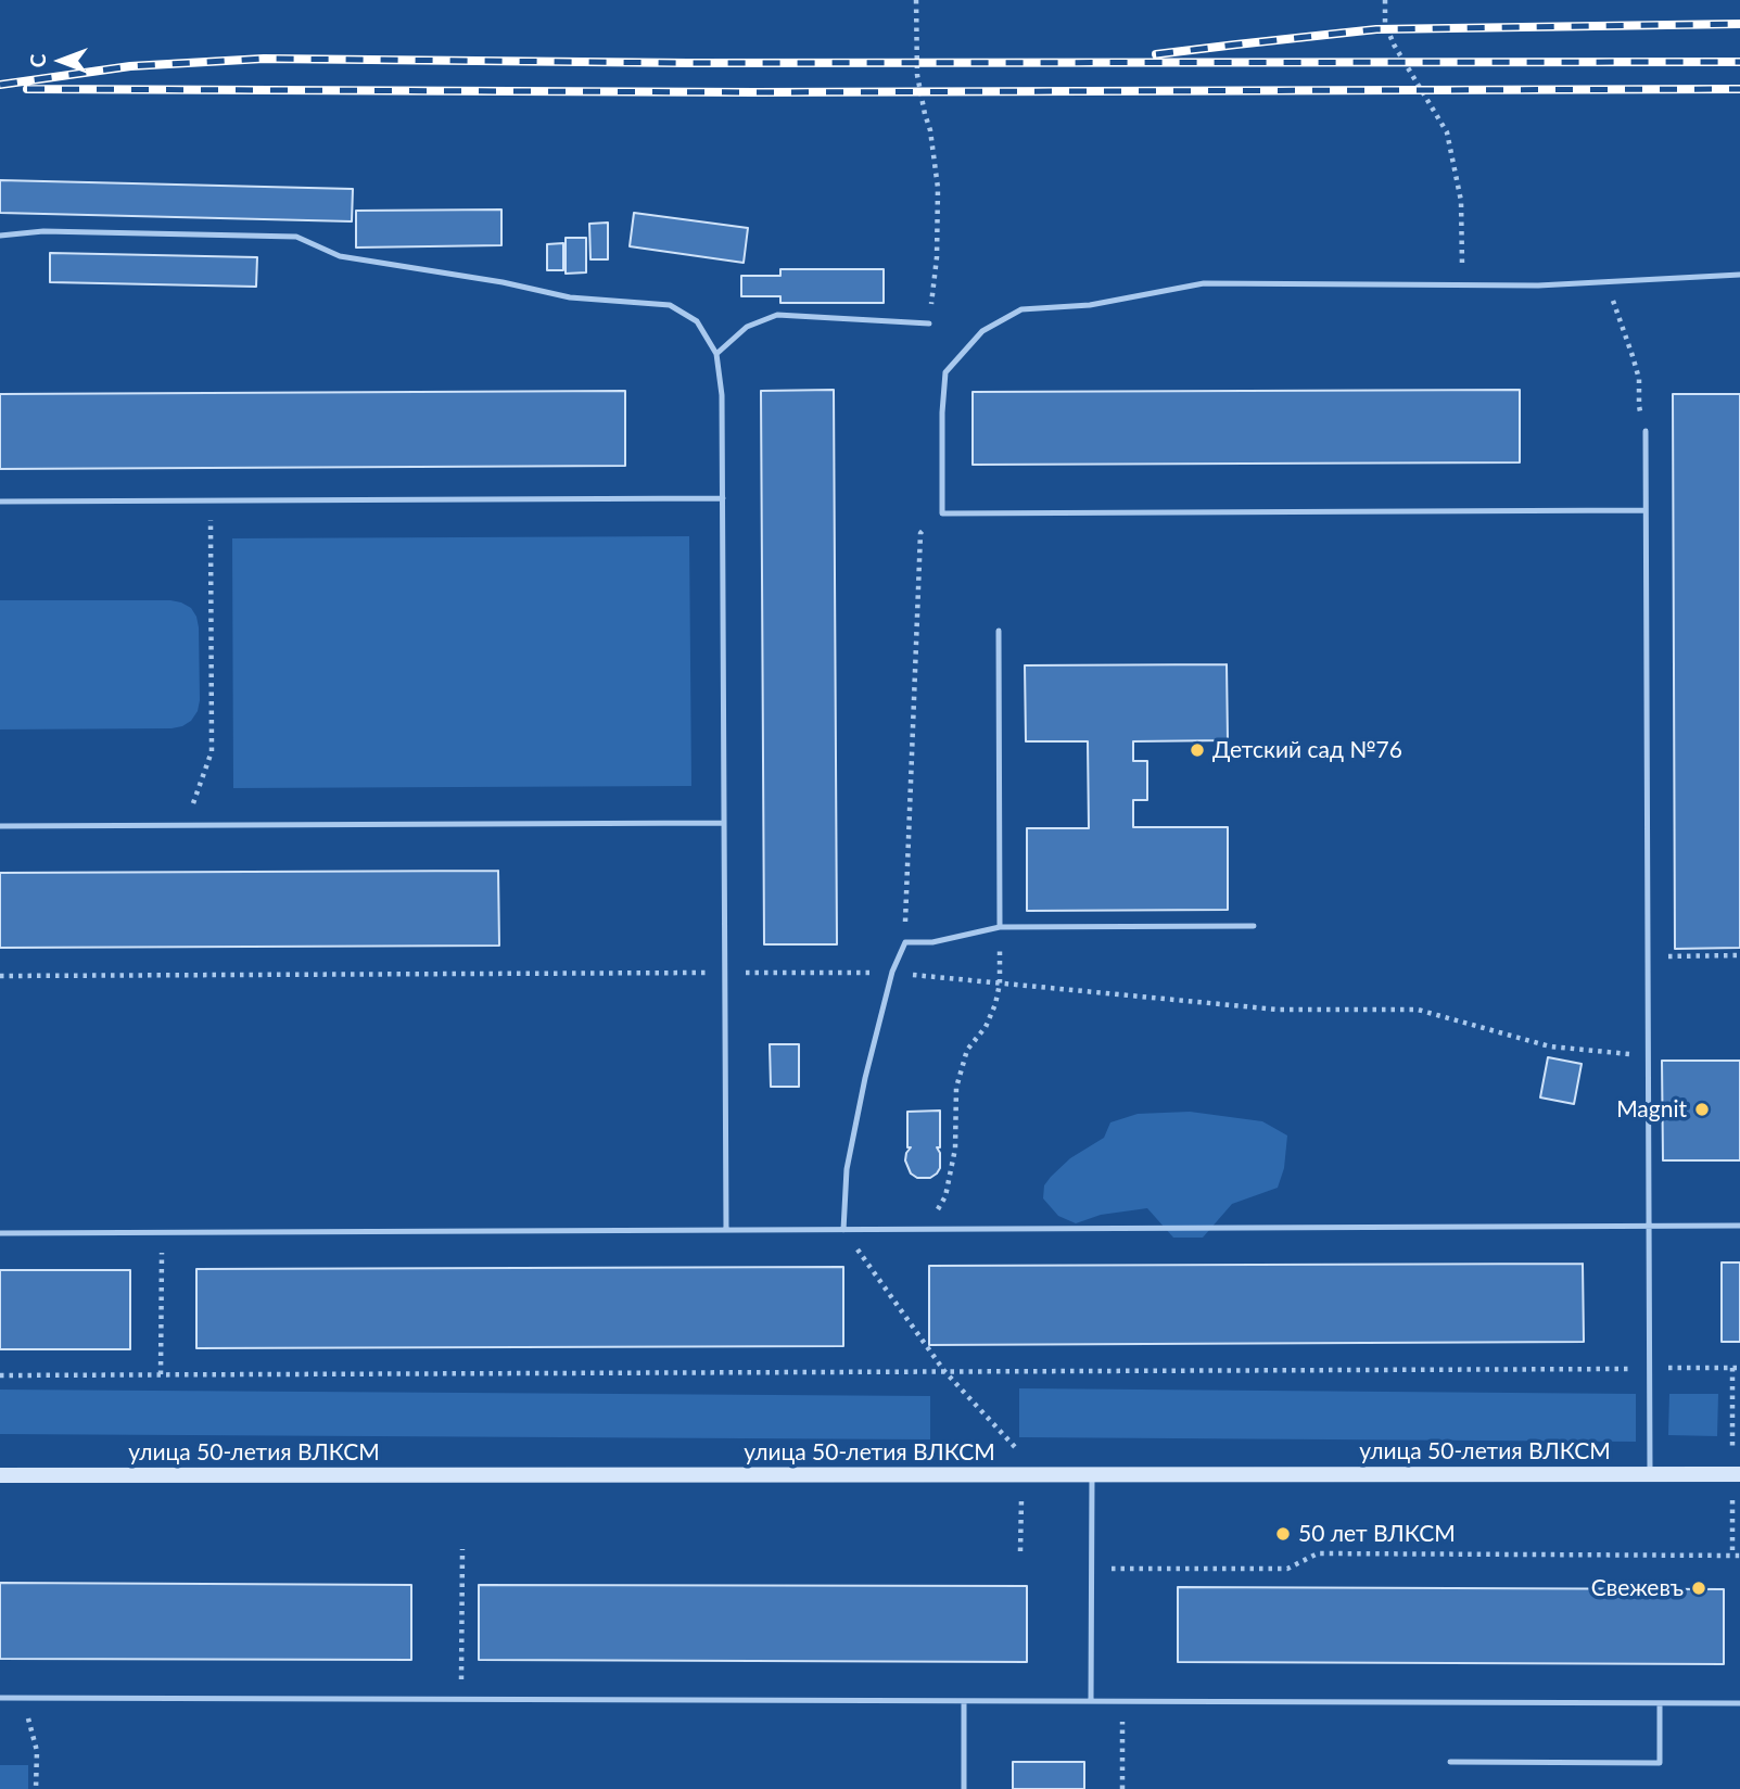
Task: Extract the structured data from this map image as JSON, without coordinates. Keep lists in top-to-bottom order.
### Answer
{
  "streets": {
    "main road": ["улица 50-летия ВЛКСМ"]
  },
  "places": [
    "Детский сад №76",
    "Magnit",
    "50 лет ВЛКСМ",
    "Свежевъ"
  ],
  "north": "left"
}
